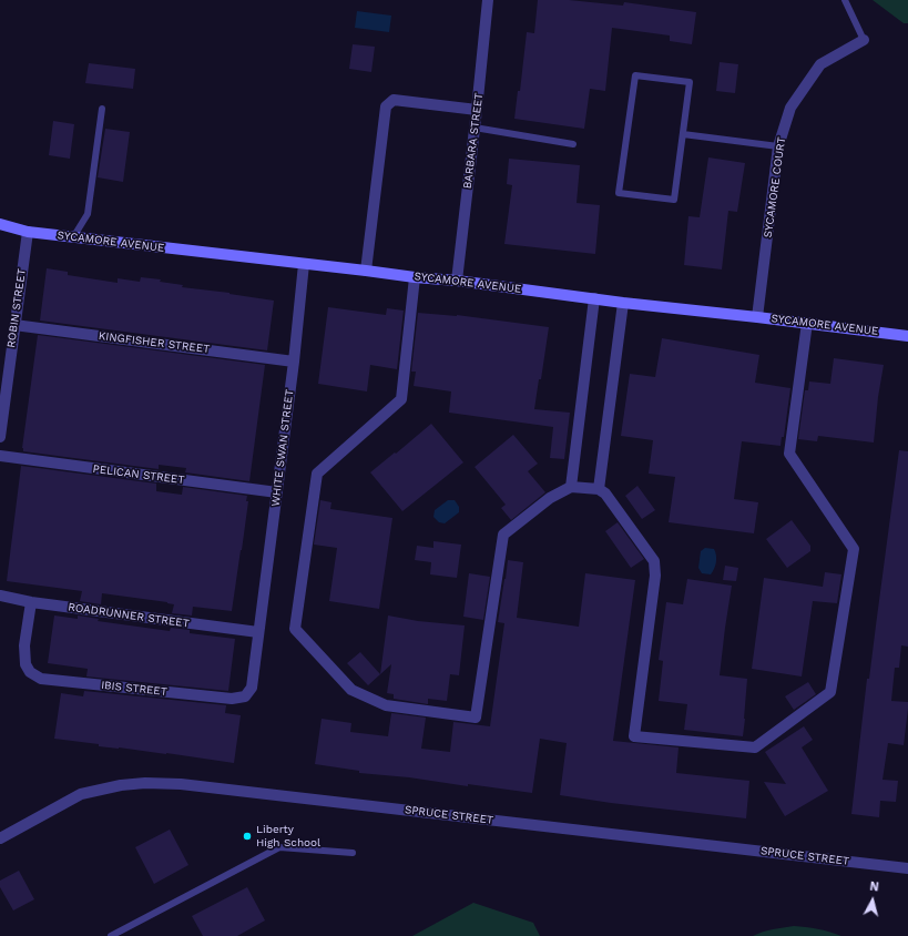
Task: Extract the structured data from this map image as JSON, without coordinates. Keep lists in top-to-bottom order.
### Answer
{
  "streets": {
    "street": [
      "BARBARA STREET",
      "SYCAMORE COURT",
      "SYCAMORE AVENUE",
      "ROBIN STREET",
      "KINGFISHER STREET",
      "WHITE SWAN STREET",
      "PELICAN STREET",
      "ROADRUNNER STREET",
      "IBIS STREET",
      "SPRUCE STREET"
    ]
  },
  "crossings": [
    ["BARBARA STREET", "SYCAMORE AVENUE"],
    ["SYCAMORE COURT", "SYCAMORE AVENUE"],
    ["SYCAMORE AVENUE", "ROBIN STREET"],
    ["SYCAMORE AVENUE", "WHITE SWAN STREET"],
    ["ROBIN STREET", "KINGFISHER STREET"],
    ["KINGFISHER STREET", "WHITE SWAN STREET"],
    ["WHITE SWAN STREET", "PELICAN STREET"],
    ["WHITE SWAN STREET", "ROADRUNNER STREET"],
    ["WHITE SWAN STREET", "IBIS STREET"],
    ["ROADRUNNER STREET", "IBIS STREET"]
  ],
  "places": ["Liberty High School"],
  "north": "top"
}
